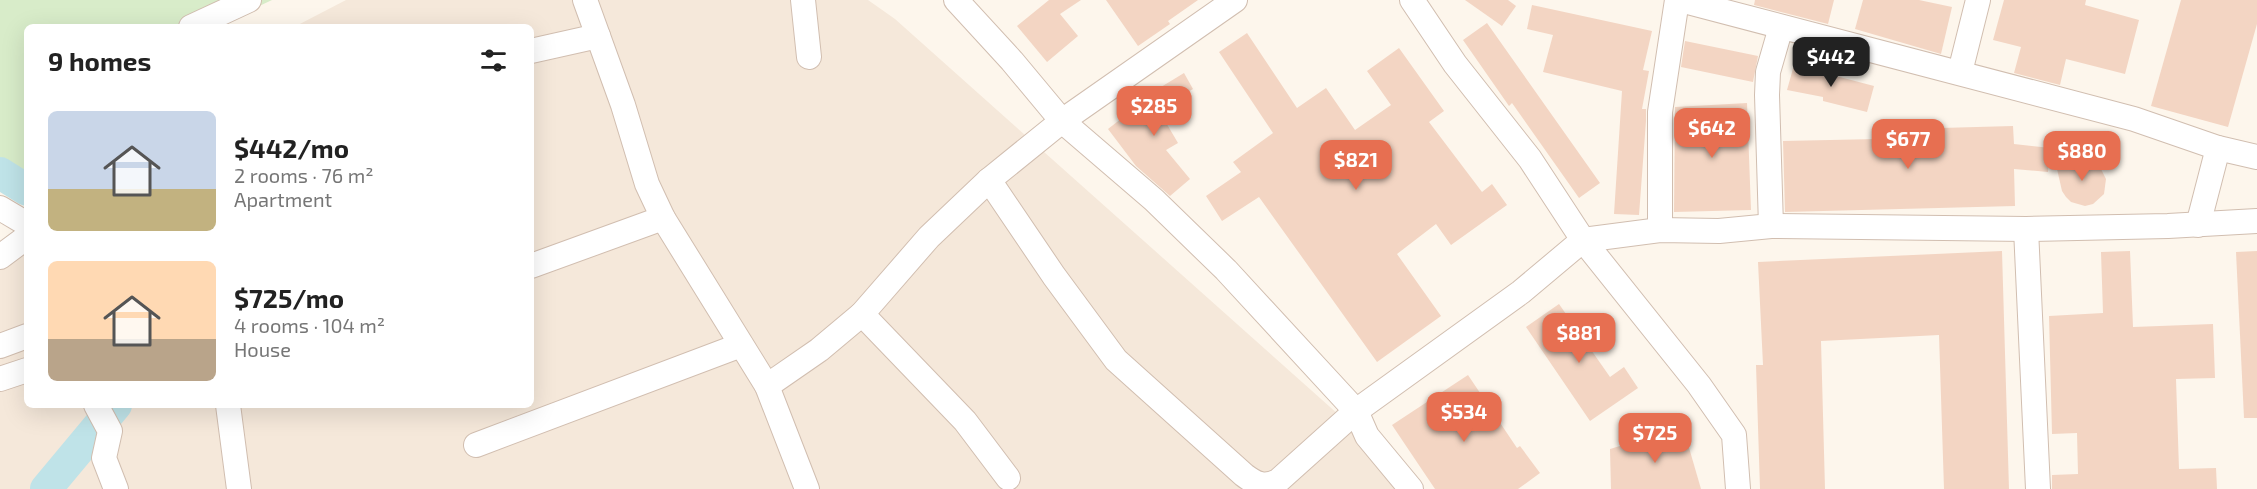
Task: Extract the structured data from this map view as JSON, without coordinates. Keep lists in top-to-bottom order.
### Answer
{
  "page": {
    "heading": "9 homes",
    "price": [
      "$442",
      "$285",
      "$642",
      "$677",
      "$880",
      "$821",
      "$881",
      "$534",
      "$725"
    ],
    "list": [
      {
        "name": "$442/mo",
        "note": "2 rooms · 76 m² · Apartment"
      },
      {
        "name": "$725/mo",
        "note": "4 rooms · 104 m² · House"
      }
    ]
  }
}
